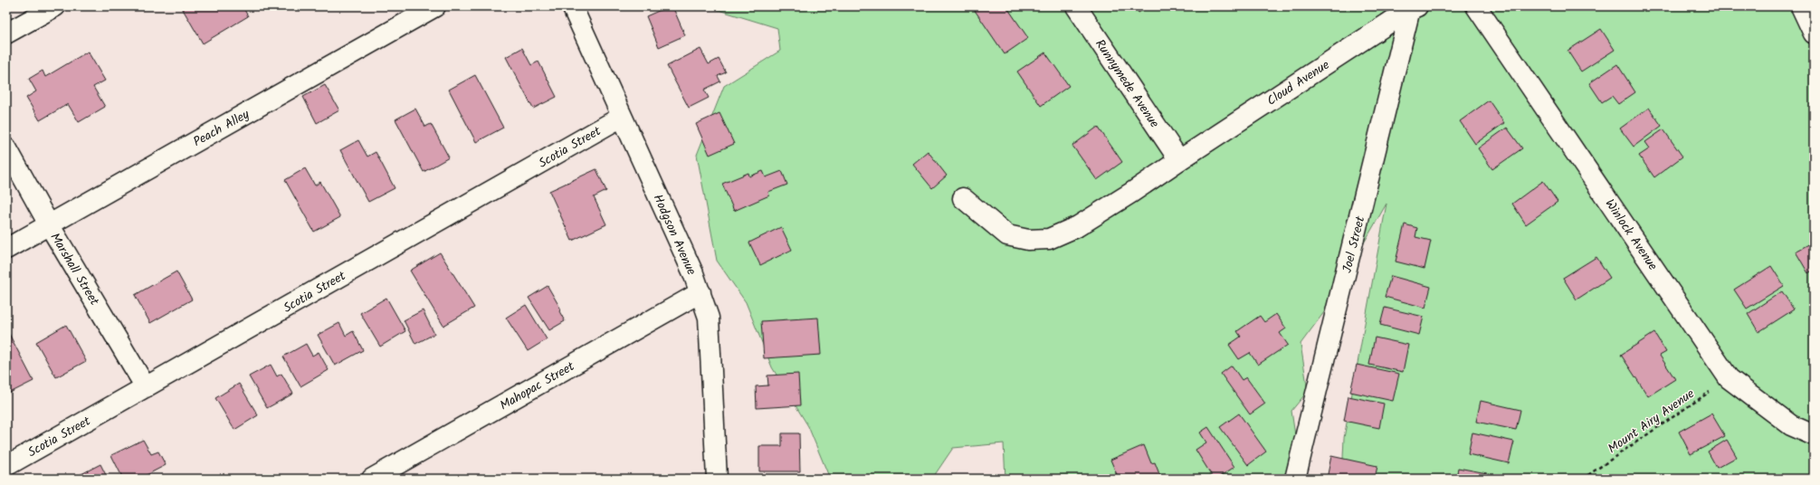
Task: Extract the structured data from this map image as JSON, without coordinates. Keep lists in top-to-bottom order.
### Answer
{
  "streets": {
    "street": [
      "Cloud Avenue",
      "Runnymede Avenue",
      "Peach Alley",
      "Scotia Street",
      "Hodgson Avenue",
      "Winlock Avenue",
      "Joel Street",
      "Marshall Street",
      "Mahopac Street"
    ],
    "path": ["Mount Airy Avenue"]
  },
  "crossings": [
    ["Cloud Avenue", "Runnymede Avenue"],
    ["Cloud Avenue", "Joel Street"],
    ["Peach Alley", "Marshall Street"],
    ["Scotia Street", "Hodgson Avenue"],
    ["Scotia Street", "Marshall Street"],
    ["Hodgson Avenue", "Mahopac Street"],
    ["Winlock Avenue", "Mount Airy Avenue"]
  ]
}
